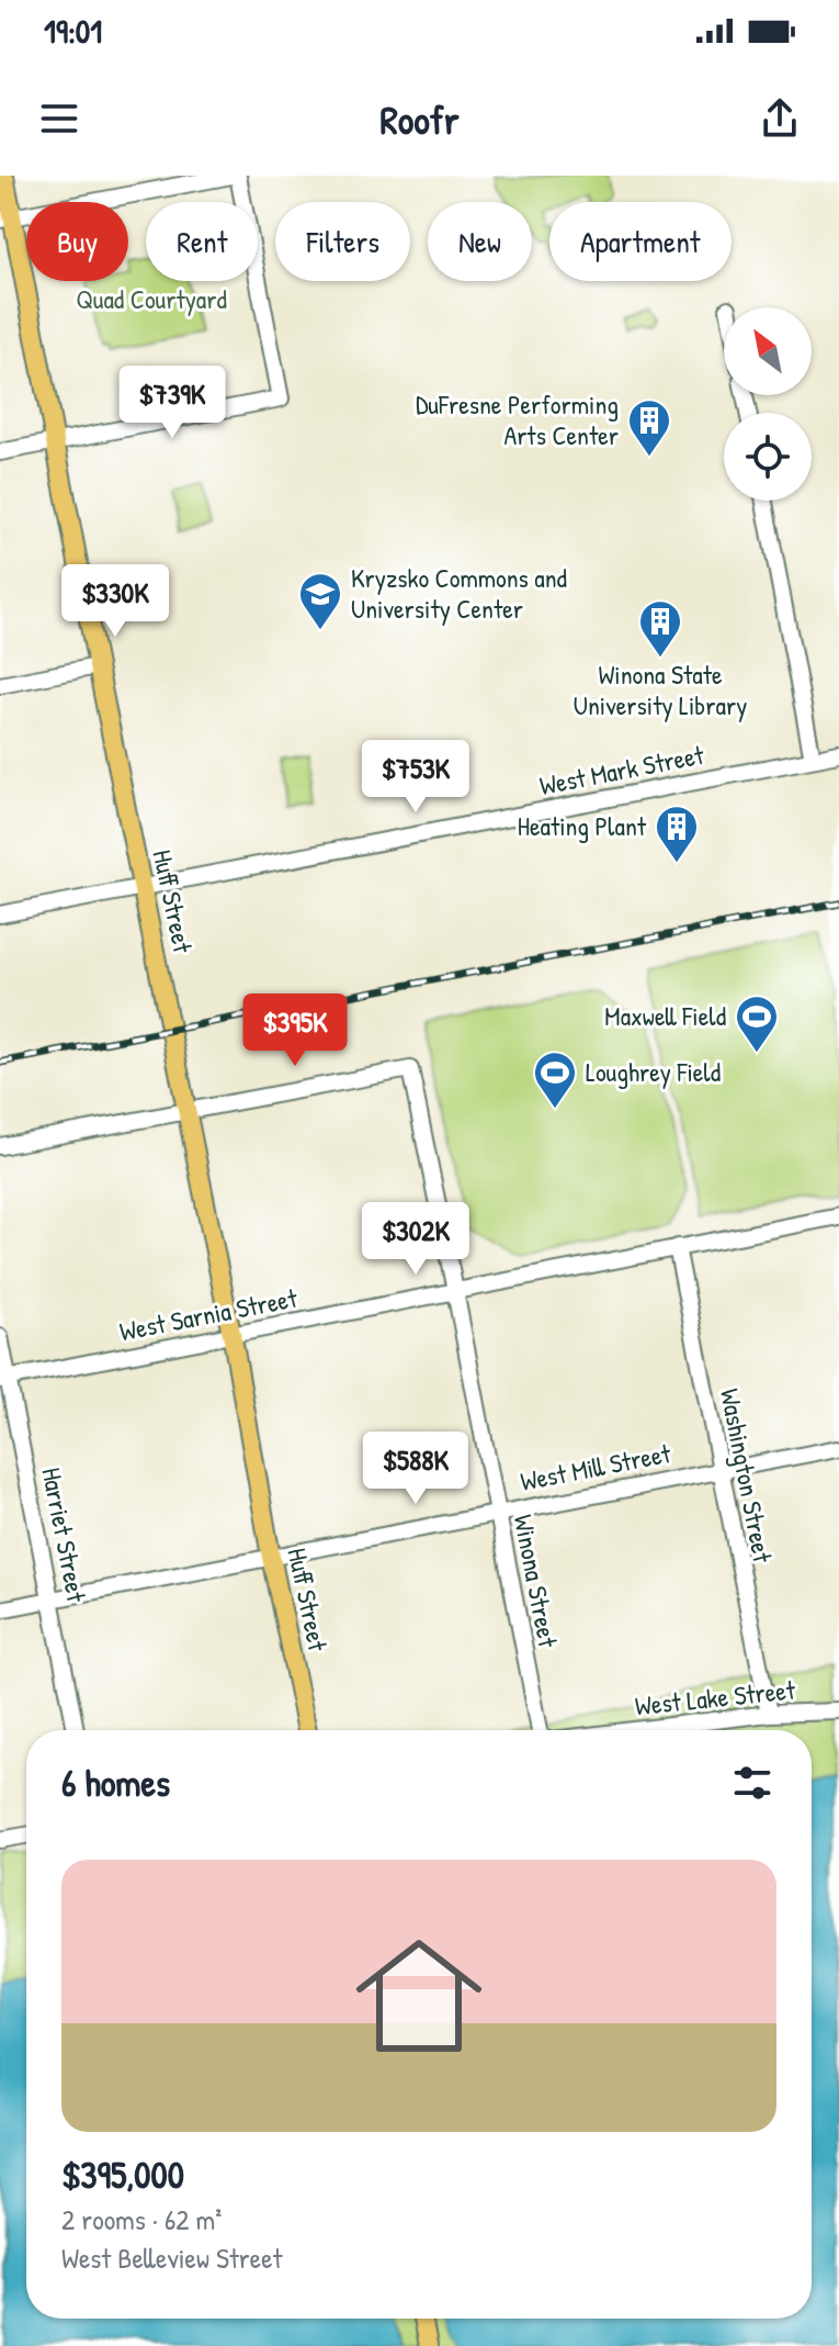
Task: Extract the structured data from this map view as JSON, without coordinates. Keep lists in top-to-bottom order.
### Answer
{
  "streets": {
    "main road": ["Huff Street"],
    "street": [
      "West Mark Street",
      "West Sarnia Street",
      "West Mill Street",
      "Washington Street",
      "Harriet Street",
      "Winona Street",
      "West Lake Street"
    ]
  },
  "crossings": [
    ["West Mark Street", "Huff Street"],
    ["Huff Street", "West Sarnia Street"],
    ["Huff Street", "West Mill Street"],
    ["Huff Street", "Winona Street"],
    ["West Sarnia Street", "Washington Street"],
    ["West Sarnia Street", "Harriet Street"],
    ["West Sarnia Street", "Winona Street"],
    ["West Mill Street", "Washington Street"],
    ["West Mill Street", "Harriet Street"],
    ["West Mill Street", "Winona Street"],
    ["Washington Street", "West Lake Street"]
  ],
  "parks": ["Quad Courtyard"],
  "places": {
    "building": ["DuFresne Performing Arts Center", "Winona State University Library", "Heating Plant"],
    "school or university": ["Kryzsko Commons and University Center"],
    "sports": ["Maxwell Field", "Loughrey Field"]
  },
  "north": "top left",
  "page": {
    "status": "19:01",
    "header": "Roofr",
    "chip": [
      "Buy",
      "Rent",
      "Filters",
      "New",
      "Apartment"
    ],
    "price": [
      "$739K",
      "$330K",
      "$753K",
      "$395K",
      "$302K",
      "$588K"
    ],
    "heading": "6 homes",
    "list": [
      {
        "name": "$395,000",
        "note": "2 rooms · 62 m² · West Belleview Street"
      }
    ]
  }
}
